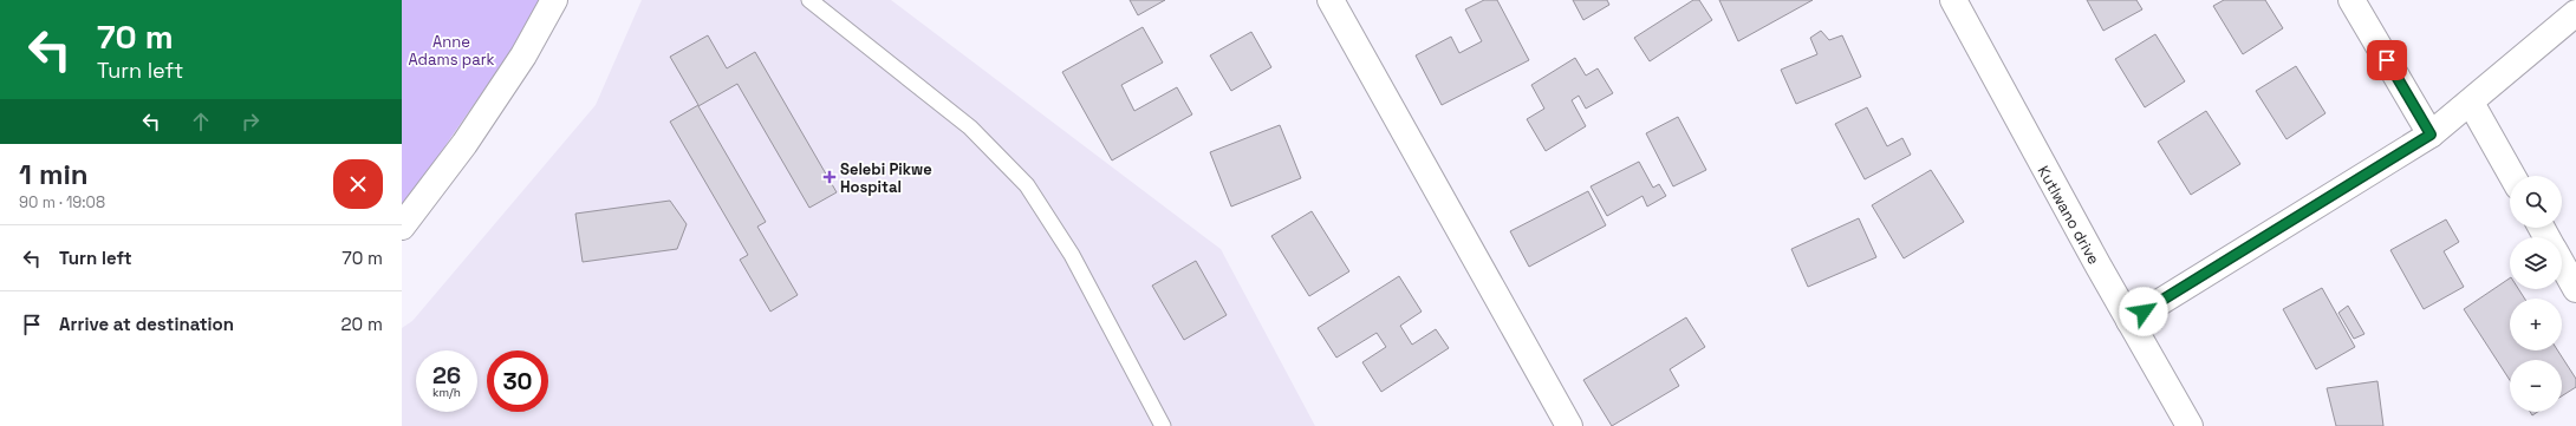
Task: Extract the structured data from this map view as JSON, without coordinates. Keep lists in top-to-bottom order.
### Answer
{
  "streets": {
    "street": ["Kutlwano drive"]
  },
  "parks": ["Anne Adams park"],
  "places": {
    "health": ["Selebi Pikwe Hospital"]
  },
  "page": {
    "turn": ["70 m", "Turn left"],
    "heading": ["1 min", "90 m · 19:08"],
    "map_buttons": ["+", "−"],
    "list": [
      {
        "name": "Turn left",
        "value": "70 m"
      },
      {
        "name": "Arrive at destination",
        "value": "20 m"
      }
    ],
    "speed": "26 km/h",
    "limit": "30"
  }
}
